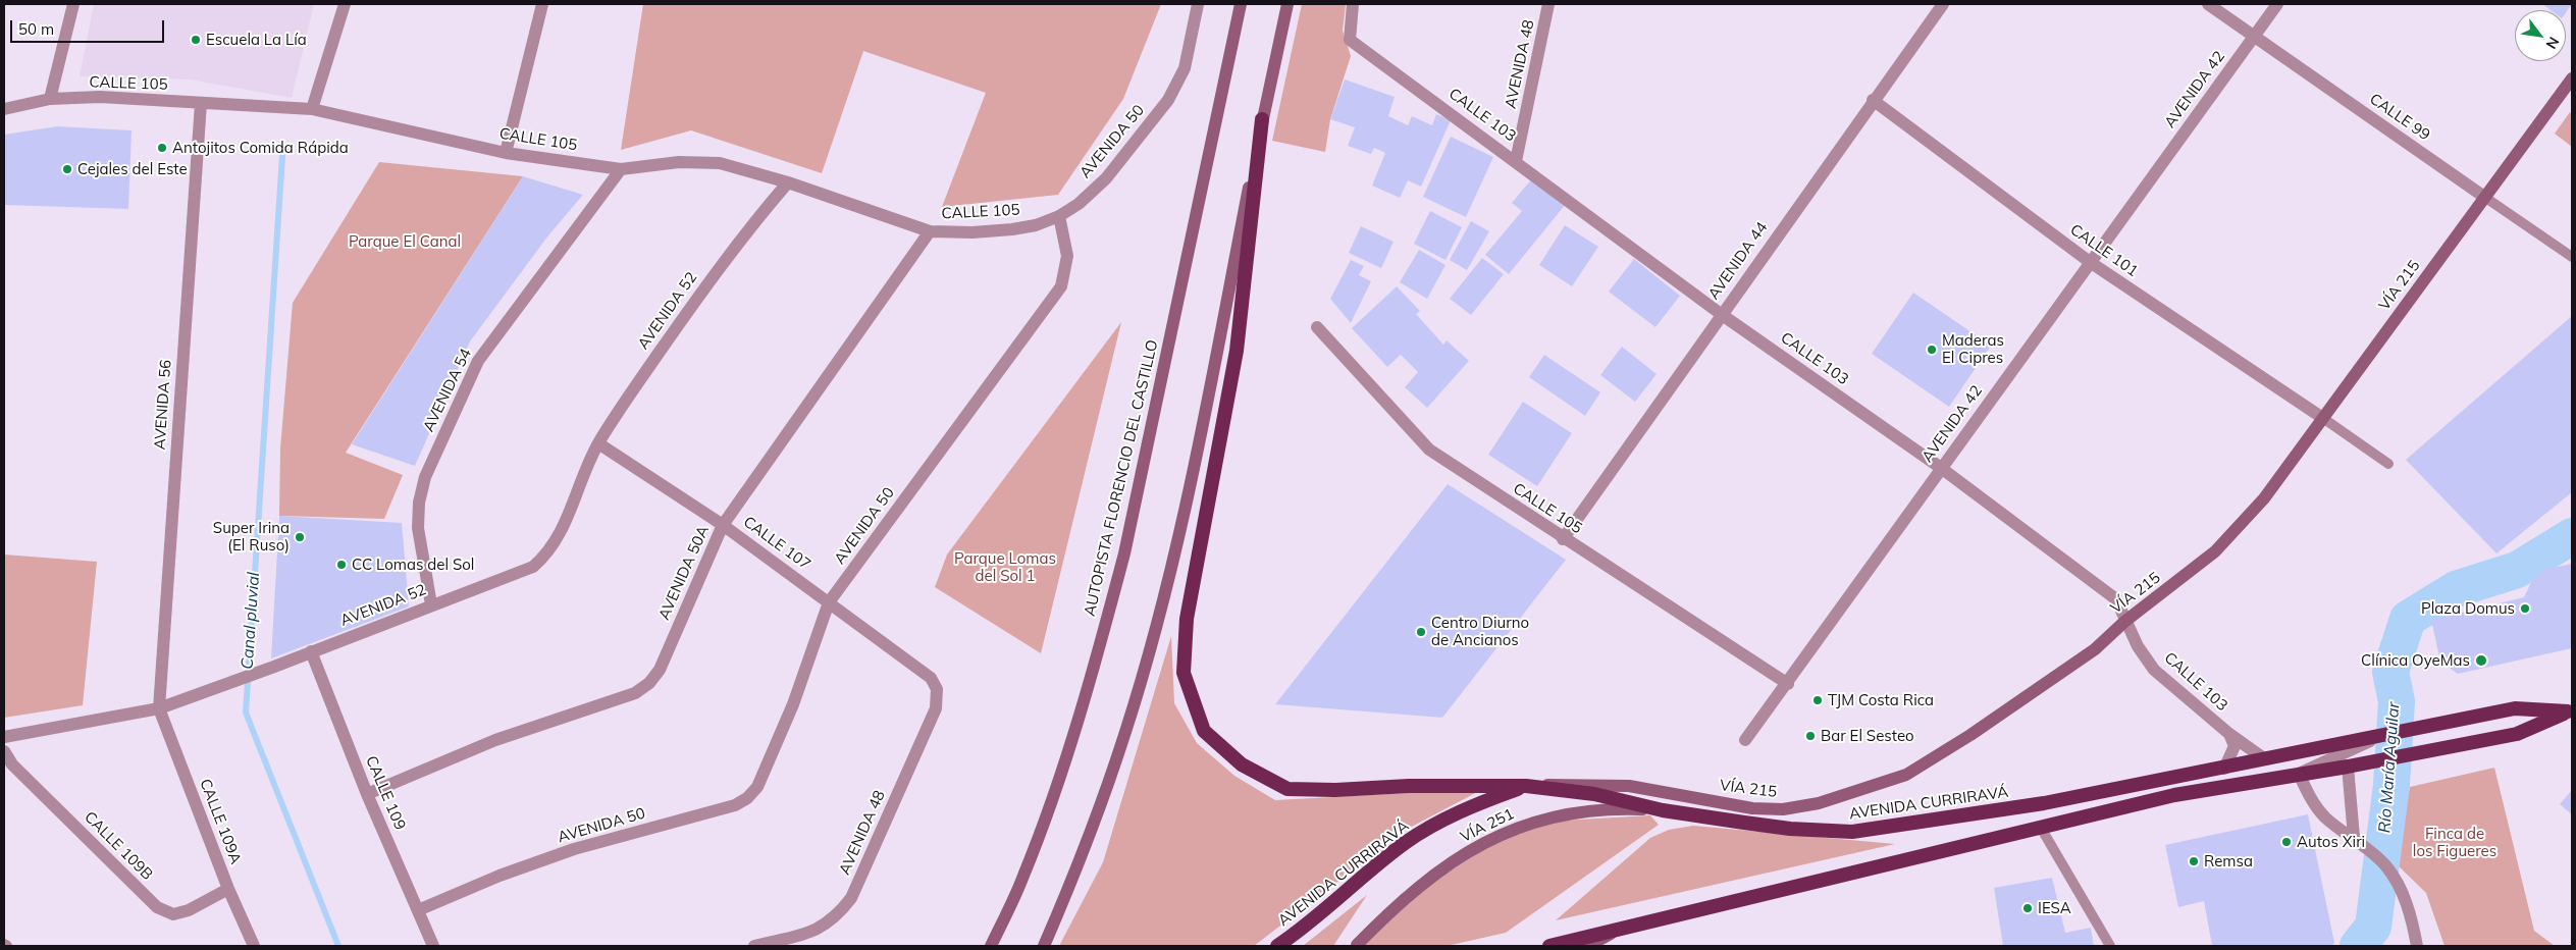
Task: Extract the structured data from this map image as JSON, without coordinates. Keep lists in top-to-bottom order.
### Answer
{
  "streets": {
    "highway": ["AVENIDA CURRIRAVÁ"],
    "main road": ["VÍA 215", "AUTOPISTA FLORENCIO DEL CASTILLO", "VÍA 251"],
    "street": [
      "AVENIDA 48",
      "CALLE 105",
      "AVENIDA 42",
      "CALLE 103",
      "CALLE 99",
      "AVENIDA 50",
      "CALLE 101",
      "AVENIDA 44",
      "AVENIDA 52",
      "AVENIDA 54",
      "AVENIDA 56",
      "CALLE 107",
      "AVENIDA 50A",
      "CALLE 109",
      "CALLE 109A",
      "CALLE 109B"
    ]
  },
  "crossings": [
    ["AVENIDA 48", "CALLE 103"],
    ["AVENIDA 48", "CALLE 107"],
    ["CALLE 105", "AVENIDA 42"],
    ["CALLE 105", "AVENIDA 50"],
    ["CALLE 105", "AVENIDA 44"],
    ["CALLE 105", "AVENIDA 52"],
    ["CALLE 105", "AVENIDA 54"],
    ["CALLE 105", "AVENIDA 56"],
    ["CALLE 105", "AVENIDA 50A"],
    ["AVENIDA 42", "CALLE 103"],
    ["AVENIDA 42", "CALLE 99"],
    ["AVENIDA 42", "CALLE 101"],
    ["CALLE 103", "AVENIDA 44"],
    ["CALLE 103", "VÍA 215"],
    ["CALLE 103", "AVENIDA CURRIRAVÁ"],
    ["CALLE 99", "VÍA 215"],
    ["AVENIDA 50", "CALLE 107"],
    ["AVENIDA 50", "CALLE 109"],
    ["CALLE 101", "AVENIDA 44"],
    ["CALLE 101", "VÍA 215"],
    ["VÍA 215", "AVENIDA CURRIRAVÁ"],
    ["AVENIDA 52", "AVENIDA 54"],
    ["AVENIDA 52", "AVENIDA 56"],
    ["AVENIDA 52", "CALLE 107"],
    ["AVENIDA 52", "CALLE 109"],
    ["AVENIDA 52", "CALLE 109A"],
    ["AVENIDA 56", "CALLE 109A"],
    ["CALLE 107", "AVENIDA 50A"],
    ["AVENIDA 50A", "CALLE 109"],
    ["AVENIDA CURRIRAVÁ", "VÍA 251"],
    ["CALLE 109A", "CALLE 109B"]
  ],
  "water": ["Canal pluvial", "Río María Aguilar"],
  "parks": ["Parque El Canal", "Parque Lomas del Sol 1", "Finca de los Figueres"],
  "places": [
    "Escuela La Lía",
    "Antojitos Comida Rápida",
    "Cejales del Este",
    "Maderas El Cipres",
    "Super Irina (El Ruso)",
    "CC Lomas del Sol",
    "Plaza Domus",
    "Centro Diurno de Ancianos",
    "Clínica OyeMas",
    "TJM Costa Rica",
    "Bar El Sesteo",
    "Autos Xiri",
    "Remsa",
    "IESA"
  ],
  "scale_bar": "50 m",
  "north": "bottom right"
}
